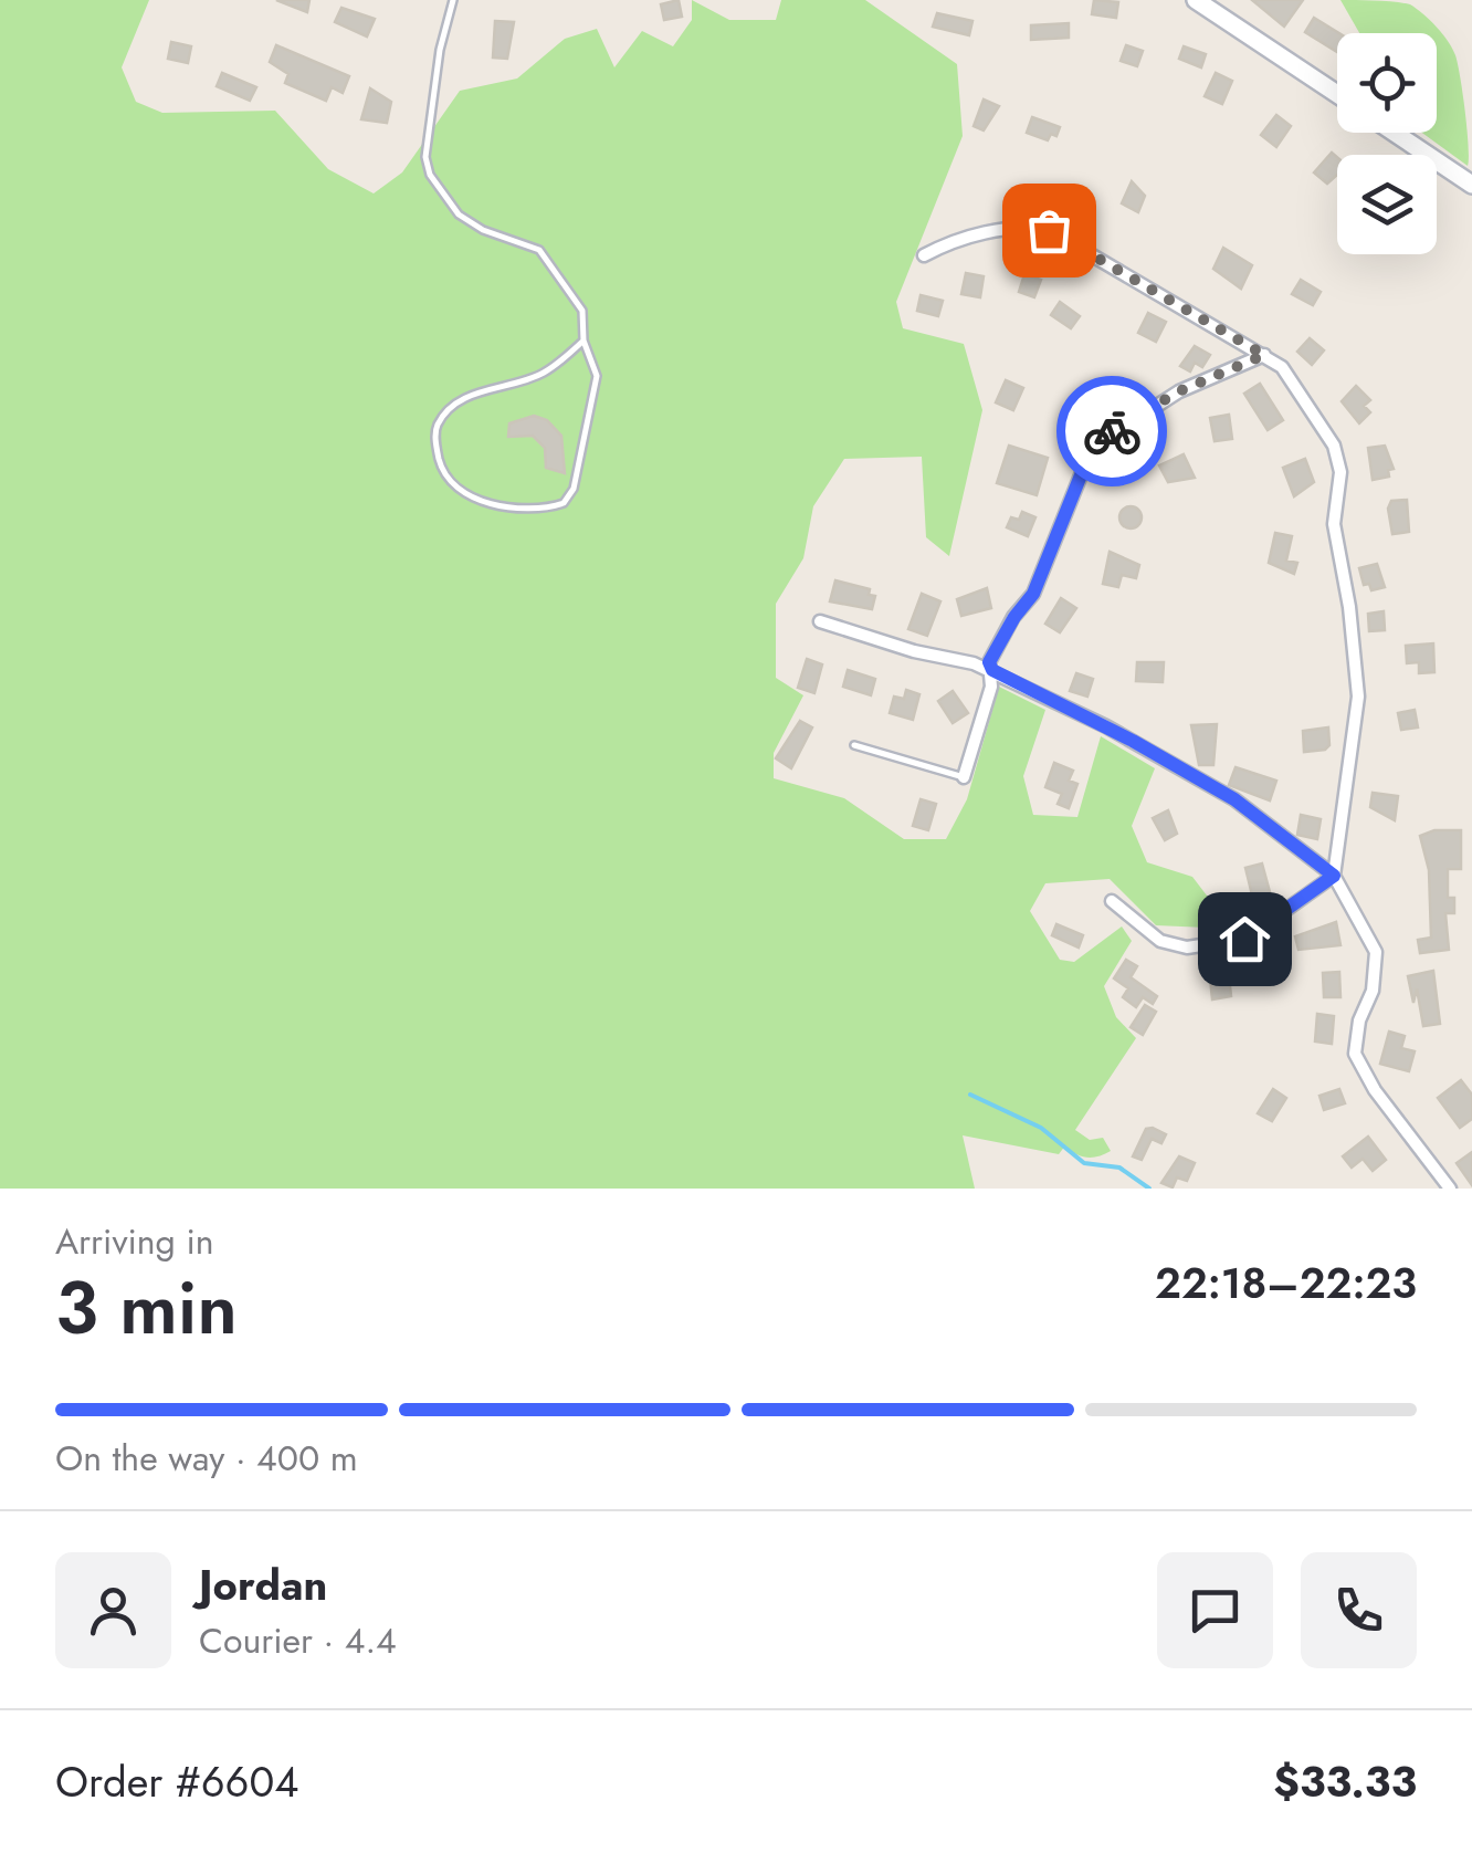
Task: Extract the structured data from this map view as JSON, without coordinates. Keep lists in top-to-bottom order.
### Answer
{
  "page": {
    "heading": ["3 min", "Arriving in", "22:18–22:23"],
    "panel": [
      "Jordan",
      "Courier · 4.4",
      "Order #6604",
      "$33.33"
    ],
    "bar": "On the way · 400 m"
  }
}
